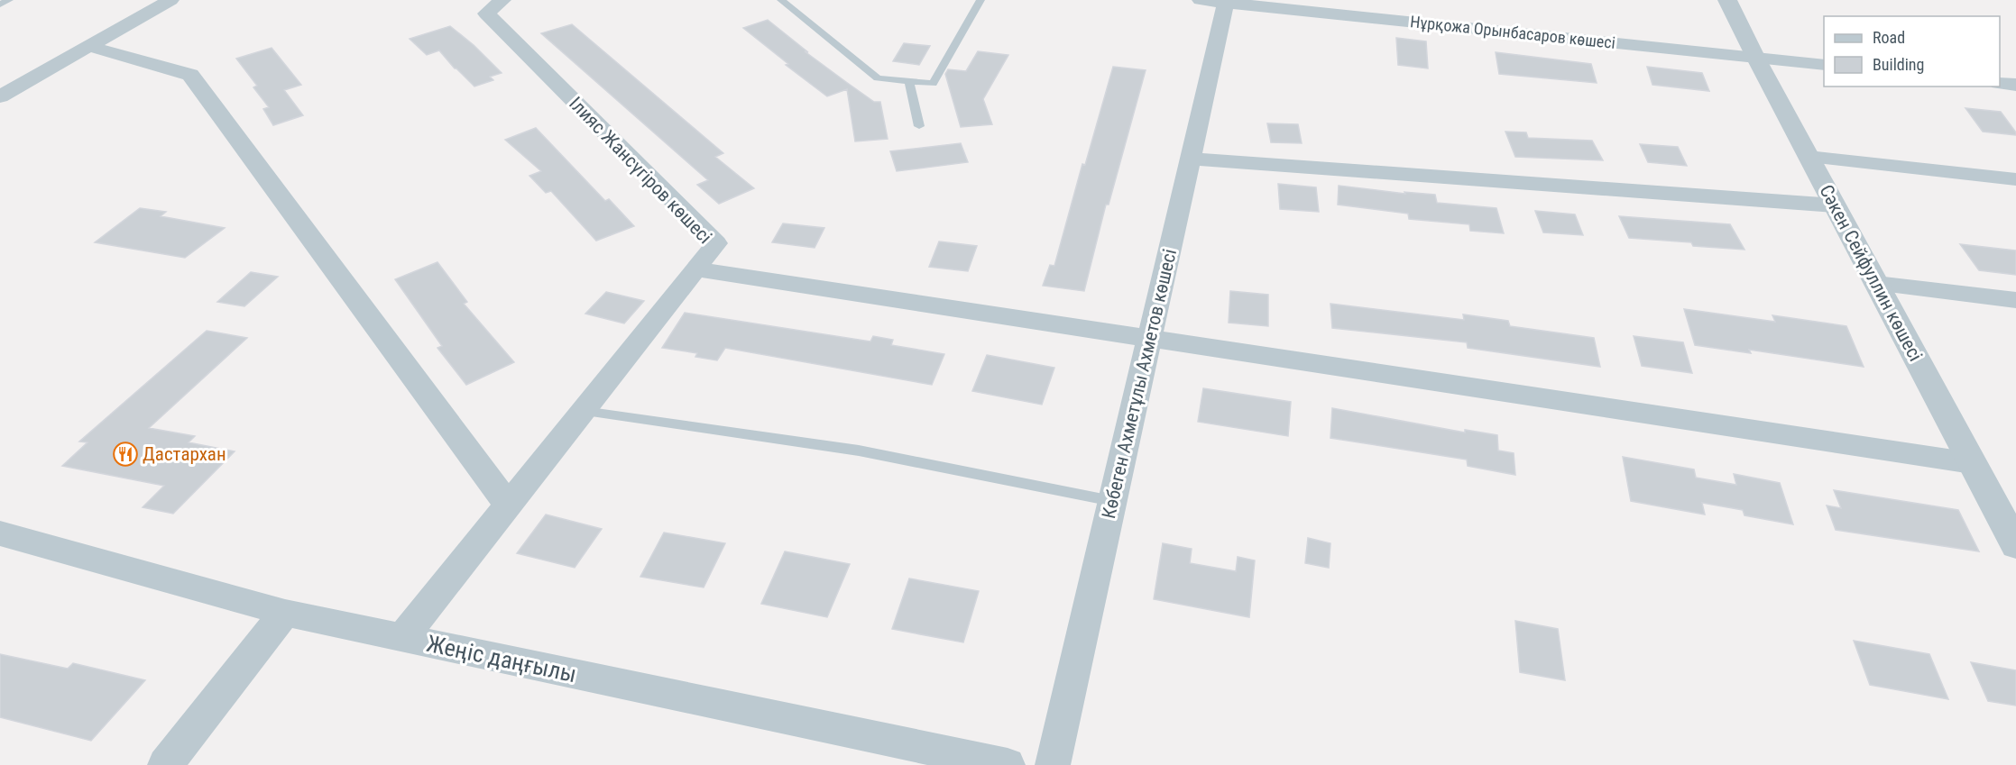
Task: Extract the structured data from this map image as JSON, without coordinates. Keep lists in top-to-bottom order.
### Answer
{
  "streets": {
    "street": [
      "Нұрқожа Орынбасаров көшесі",
      "Ілияс Жансүгіров көшесі",
      "Сәкен Сейфуллин көшесі",
      "Көбеген Ахметұлы Ахметов көшесі",
      "Жеңіс даңғылы"
    ]
  },
  "crossings": [
    ["Нұрқожа Орынбасаров көшесі", "Сәкен Сейфуллин көшесі"],
    ["Нұрқожа Орынбасаров көшесі", "Көбеген Ахметұлы Ахметов көшесі"],
    ["Ілияс Жансүгіров көшесі", "Жеңіс даңғылы"]
  ],
  "places": {
    "restaurant": ["Дастархан"]
  },
  "legend": ["Road", "Building"]
}
